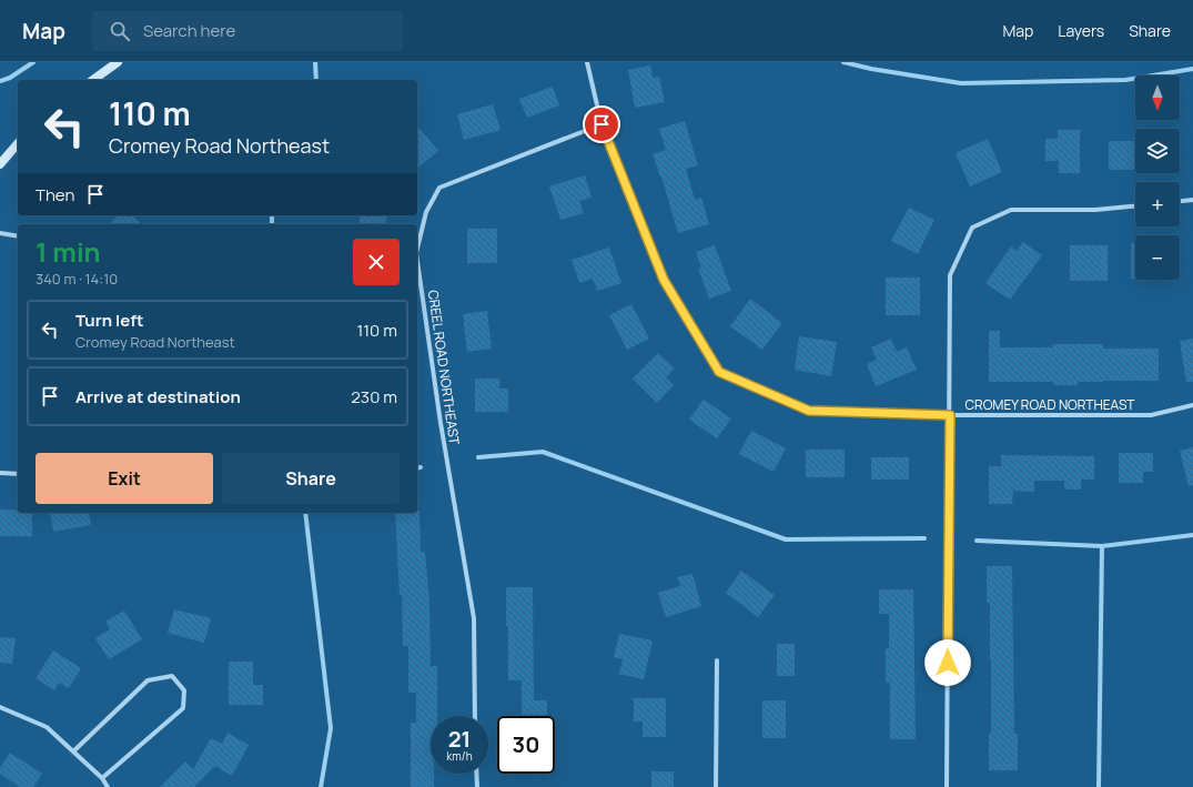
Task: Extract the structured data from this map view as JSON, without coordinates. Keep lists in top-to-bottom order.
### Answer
{
  "streets": {
    "street": ["CREEL ROAD NORTHEAST", "CROMEY ROAD NORTHEAST"]
  },
  "crossings": [
    ["CREEL ROAD NORTHEAST", "CROMEY ROAD NORTHEAST"]
  ],
  "north": "bottom",
  "page": {
    "header": "Map",
    "search": "Search here",
    "nav": ["Map", "Layers", "Share"],
    "map_buttons": ["+", "−"],
    "turn": ["110 m", "Cromey Road Northeast"],
    "then": "Then",
    "heading": ["1 min", "340 m · 14:10"],
    "list": [
      {
        "name": "Turn left",
        "note": "Cromey Road Northeast",
        "value": "110 m"
      },
      {
        "name": "Arrive at destination",
        "value": "230 m"
      }
    ],
    "buttons": ["Exit", "Share"],
    "speed": "21 km/h",
    "limit": "30"
  }
}
